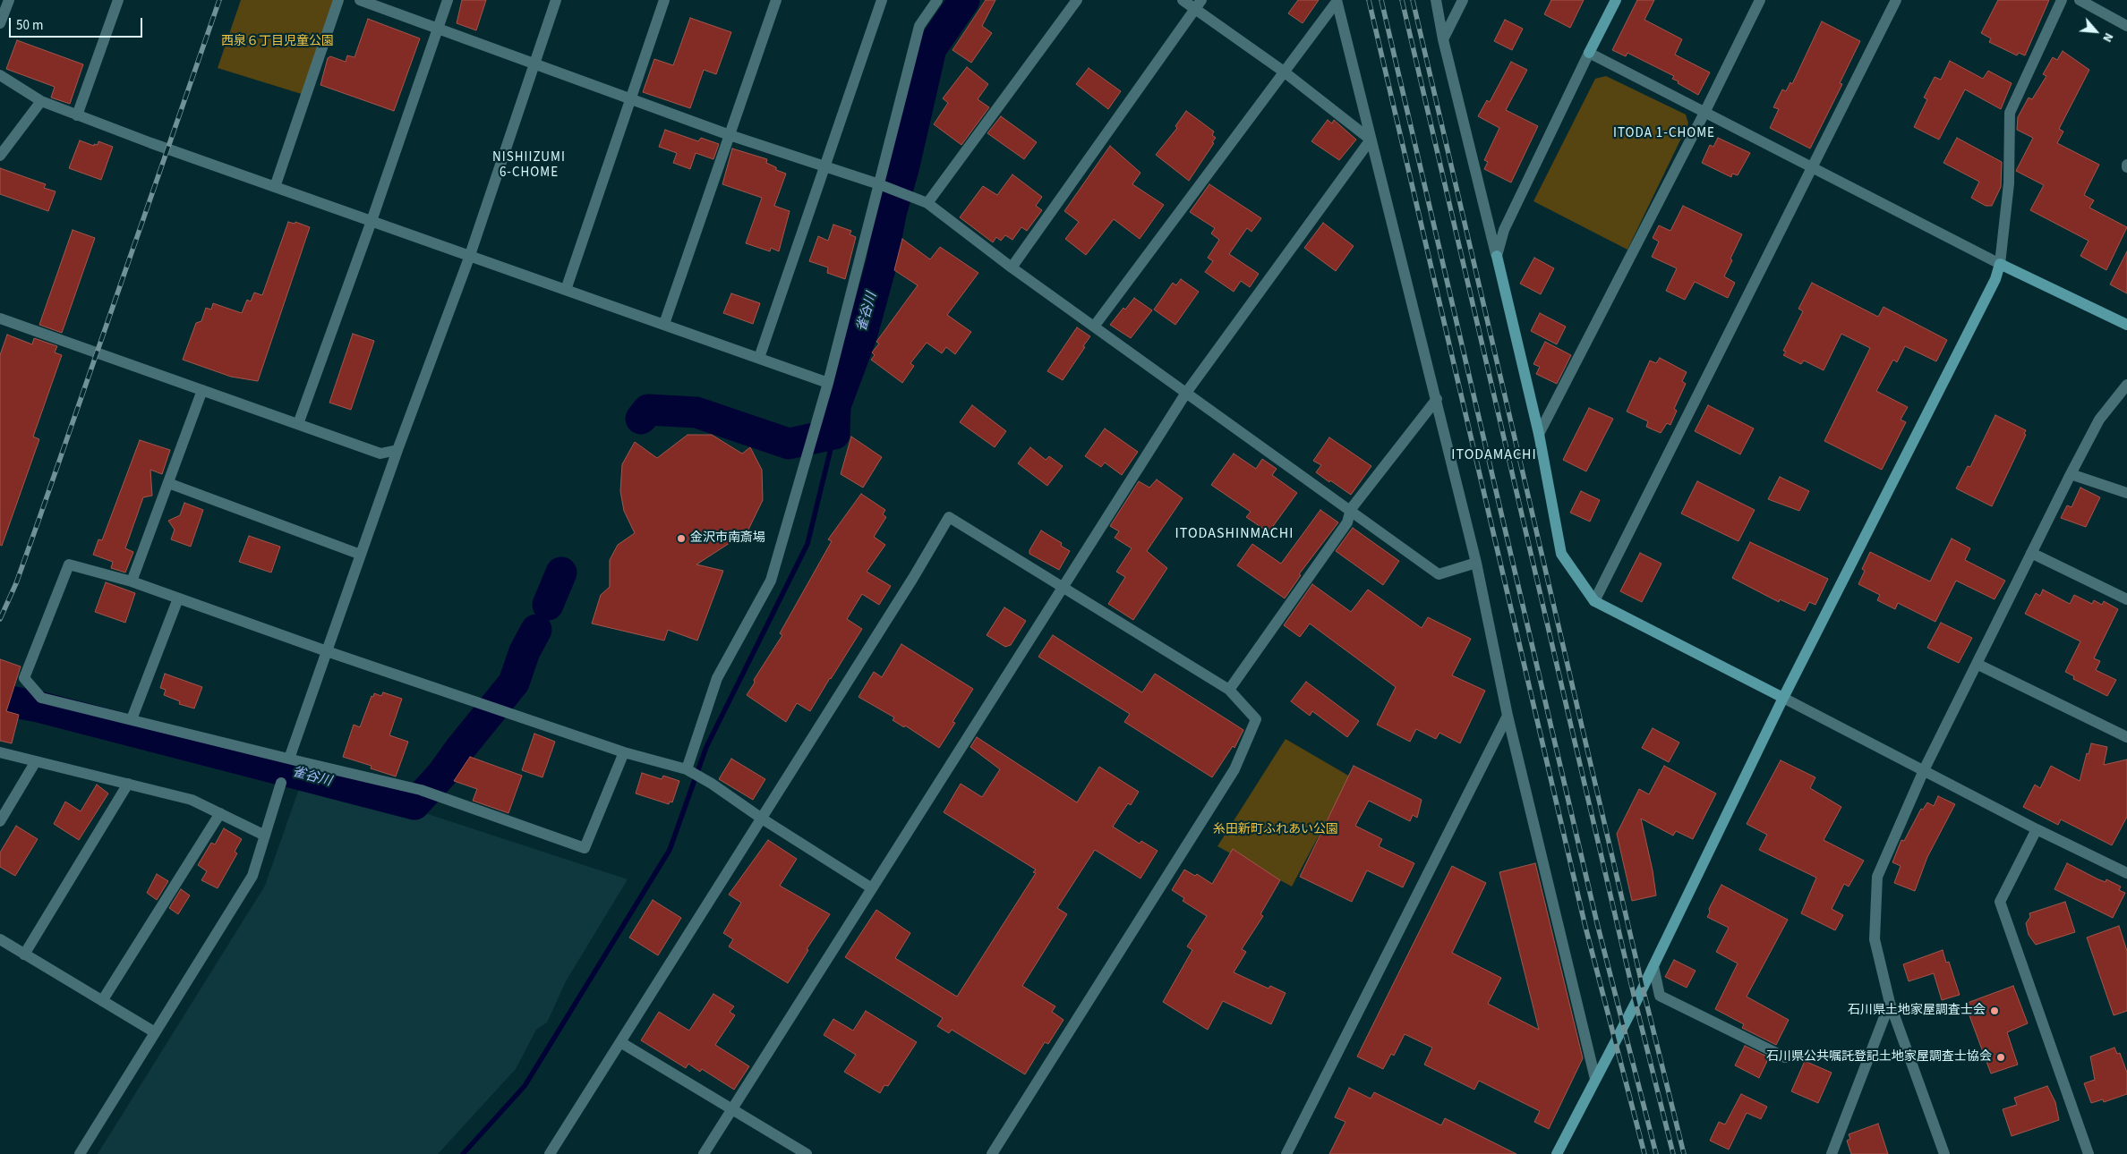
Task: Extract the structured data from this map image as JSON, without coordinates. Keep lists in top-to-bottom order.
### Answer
{
  "districts": [
    "ITODA 1-CHOME",
    "NISHIIZUMI 6-CHOME",
    "ITODAMACHI",
    "ITODASHINMACHI"
  ],
  "water": ["雀谷川"],
  "parks": ["西泉６丁目児童公園", "糸田新町ふれあい公園"],
  "places": ["金沢市南斎場", "石川県土地家屋調査士会", "石川県公共嘱託登記土地家屋調査士協会"],
  "scale_bar": "50 m",
  "north": "bottom right"
}
